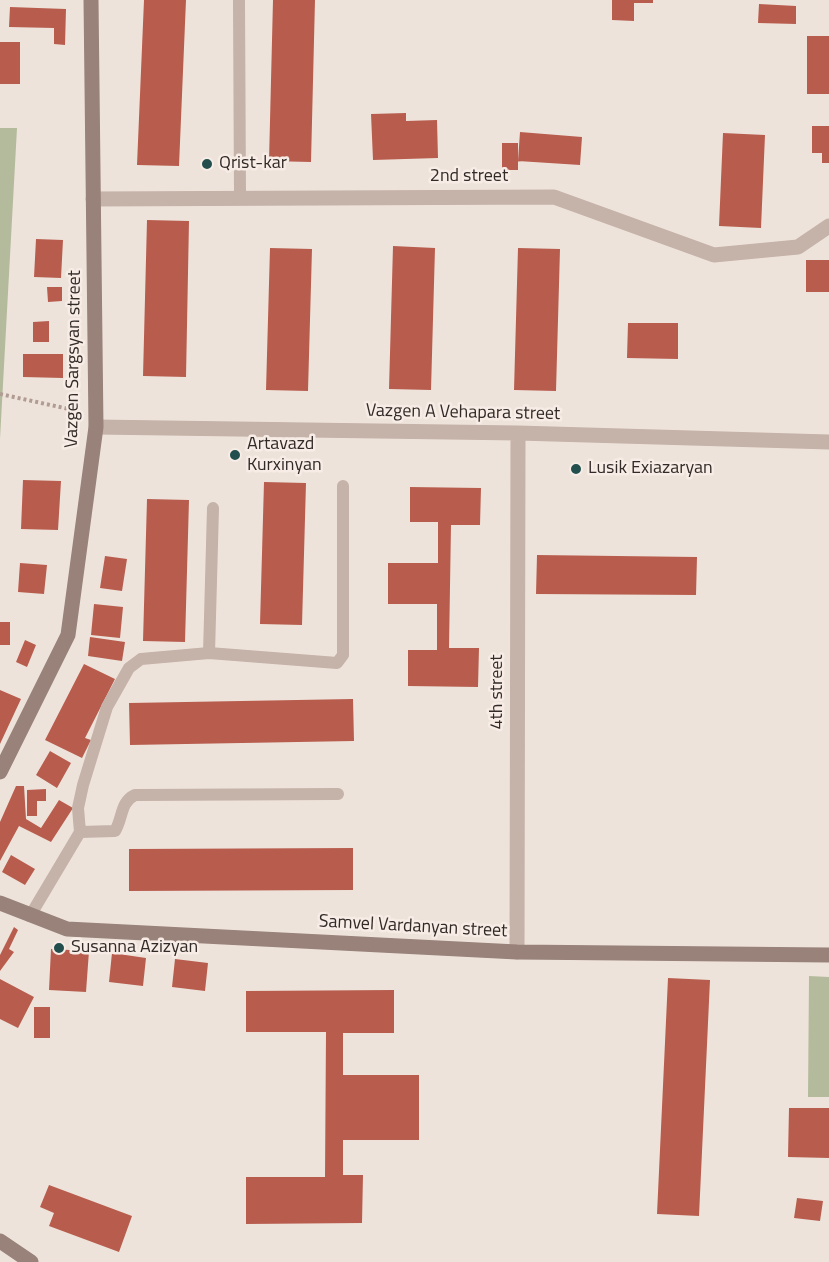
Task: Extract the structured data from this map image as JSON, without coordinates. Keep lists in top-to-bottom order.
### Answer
{
  "streets": {
    "street": [
      "2nd street",
      "Vazgen Sargsyan street",
      "Vazgen A Vehapara street",
      "4th street",
      "Samvel Vardanyan street"
    ]
  },
  "crossings": [
    ["2nd street", "Vazgen Sargsyan street"],
    ["Vazgen Sargsyan street", "Vazgen A Vehapara street"],
    ["Vazgen A Vehapara street", "4th street"],
    ["4th street", "Samvel Vardanyan street"]
  ],
  "places": [
    "Qrist-kar",
    "Artavazd Kurxinyan",
    "Lusik Exiazaryan",
    "Susanna Azizyan"
  ]
}
